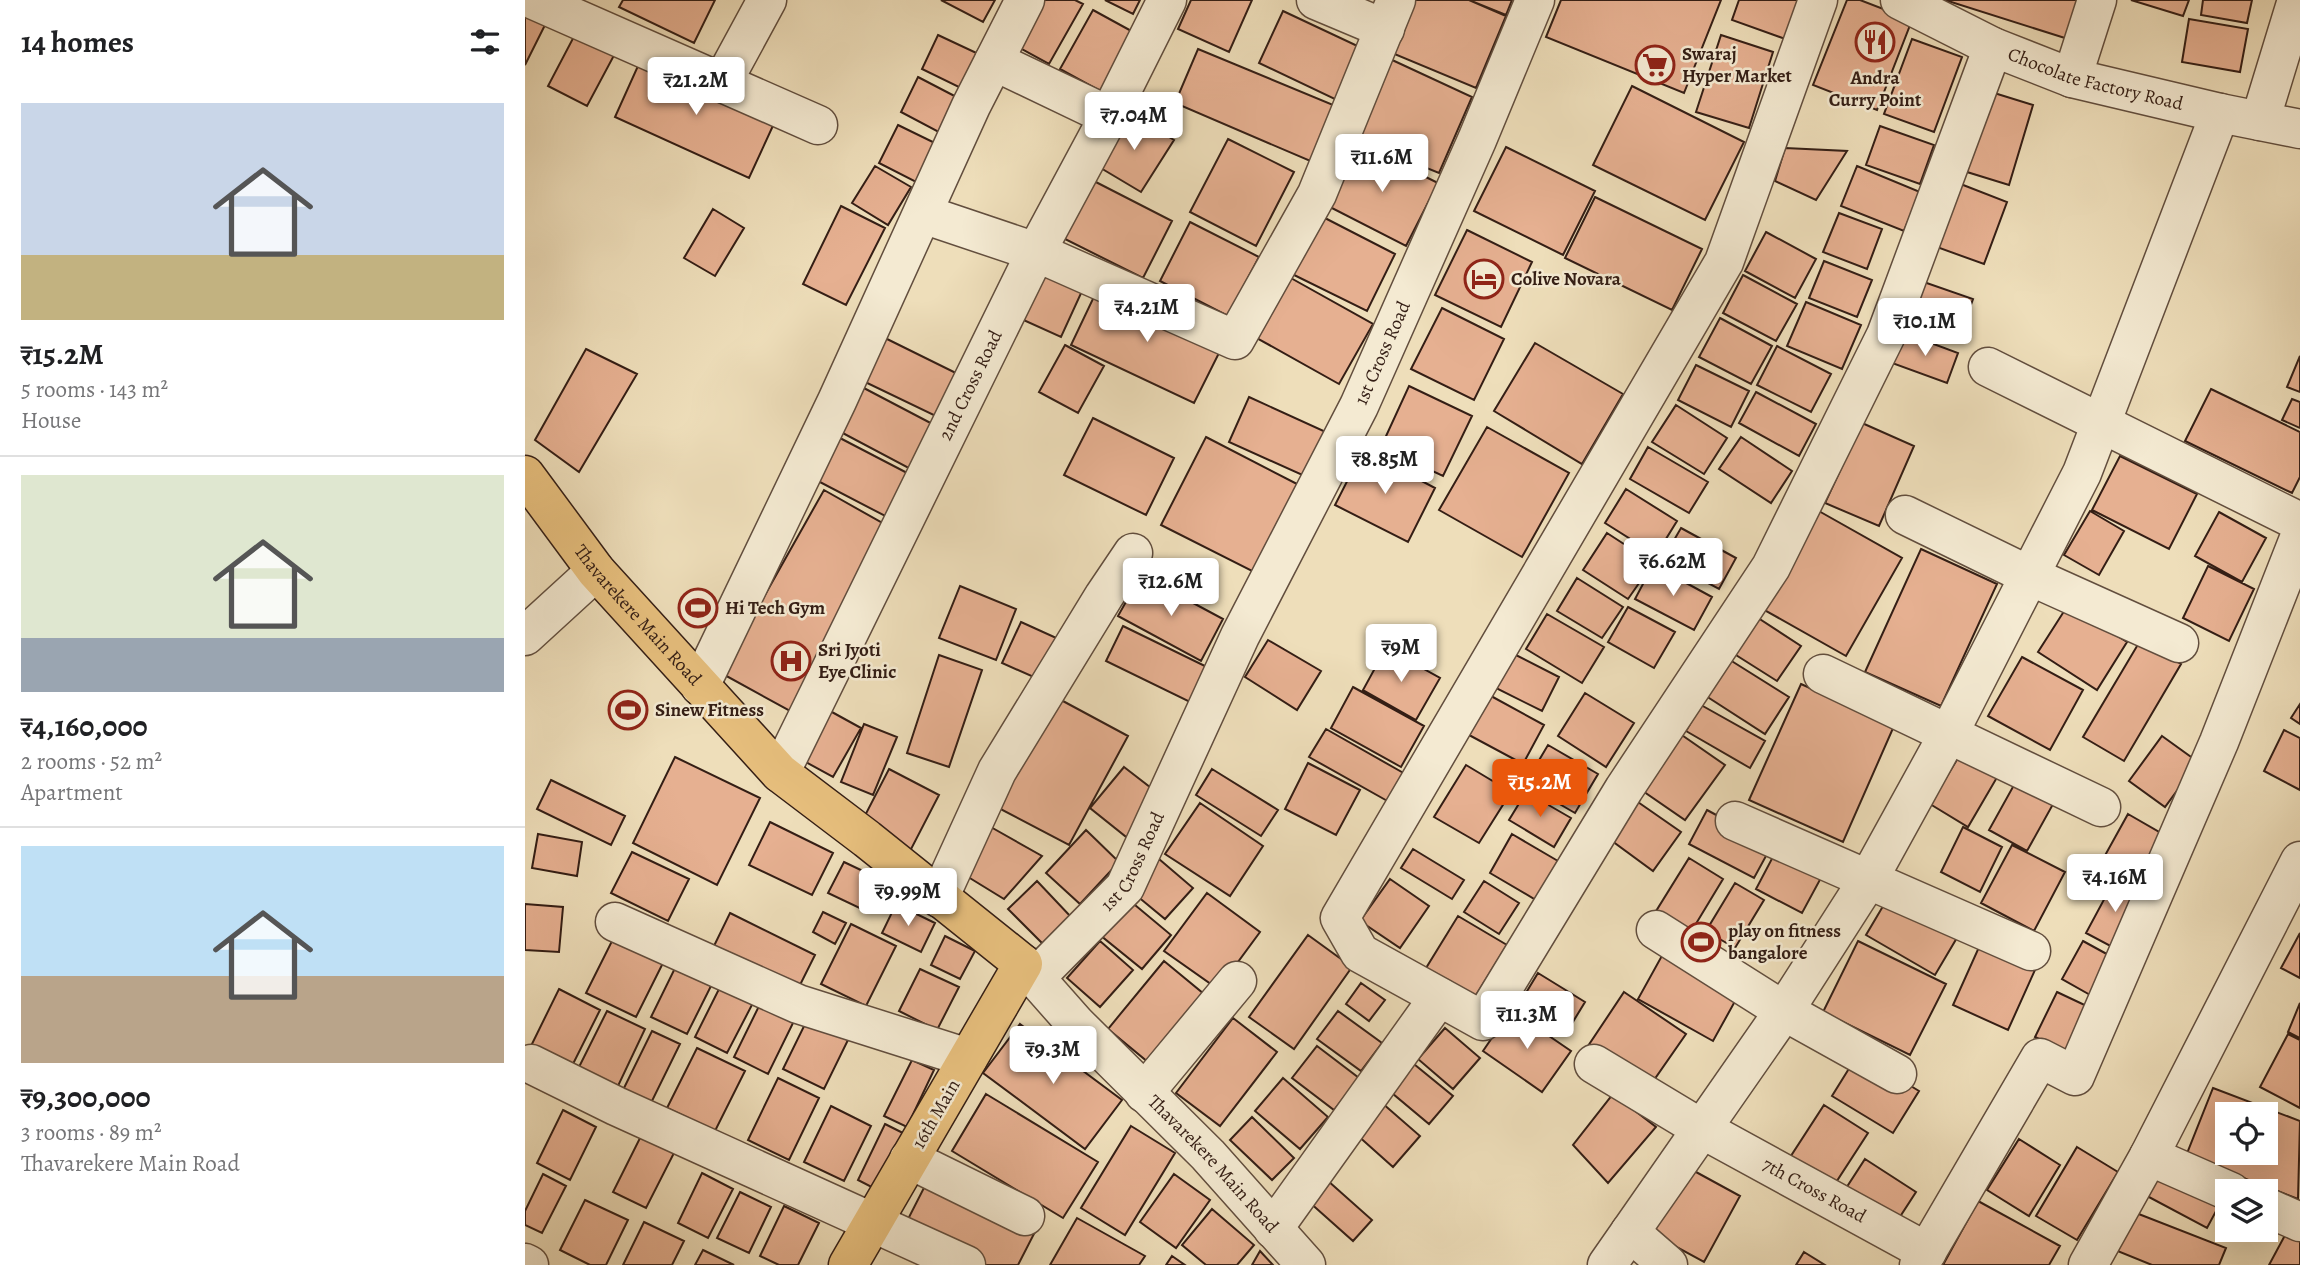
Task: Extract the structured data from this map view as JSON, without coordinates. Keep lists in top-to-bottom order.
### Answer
{
  "streets": {
    "main road": ["Thavarekere Main Road", "16th Main"],
    "street": [
      "Chocolate Factory Road",
      "1st Cross Road",
      "2nd Cross Road",
      "7th Cross Road"
    ]
  },
  "crossings": [
    ["1st Cross Road", "Thavarekere Main Road"],
    ["1st Cross Road", "16th Main"],
    ["2nd Cross Road", "Thavarekere Main Road"],
    ["Thavarekere Main Road", "16th Main"]
  ],
  "places": {
    "restaurant": ["Andra Curry Point"],
    "supermarket": ["Swaraj Hyper Market"],
    "hotel": ["Colive Novara"],
    "sports": ["Hi Tech Gym", "Sinew Fitness", "play on fitness bangalore"],
    "hospital": ["Sri Jyoti Eye Clinic"]
  },
  "page": {
    "heading": "14 homes",
    "price": [
      "₹21.2M",
      "₹7.04M",
      "₹11.6M",
      "₹4.21M",
      "₹10.1M",
      "₹8.85M",
      "₹6.62M",
      "₹12.6M",
      "₹9M",
      "₹15.2M",
      "₹4.16M",
      "₹9.99M",
      "₹11.3M",
      "₹9.3M"
    ],
    "list": [
      {
        "name": "₹15.2M",
        "note": "5 rooms · 143 m² · House"
      },
      {
        "name": "₹4,160,000",
        "note": "2 rooms · 52 m² · Apartment"
      },
      {
        "name": "₹9,300,000",
        "note": "3 rooms · 89 m² · Thavarekere Main Road"
      }
    ]
  }
}
